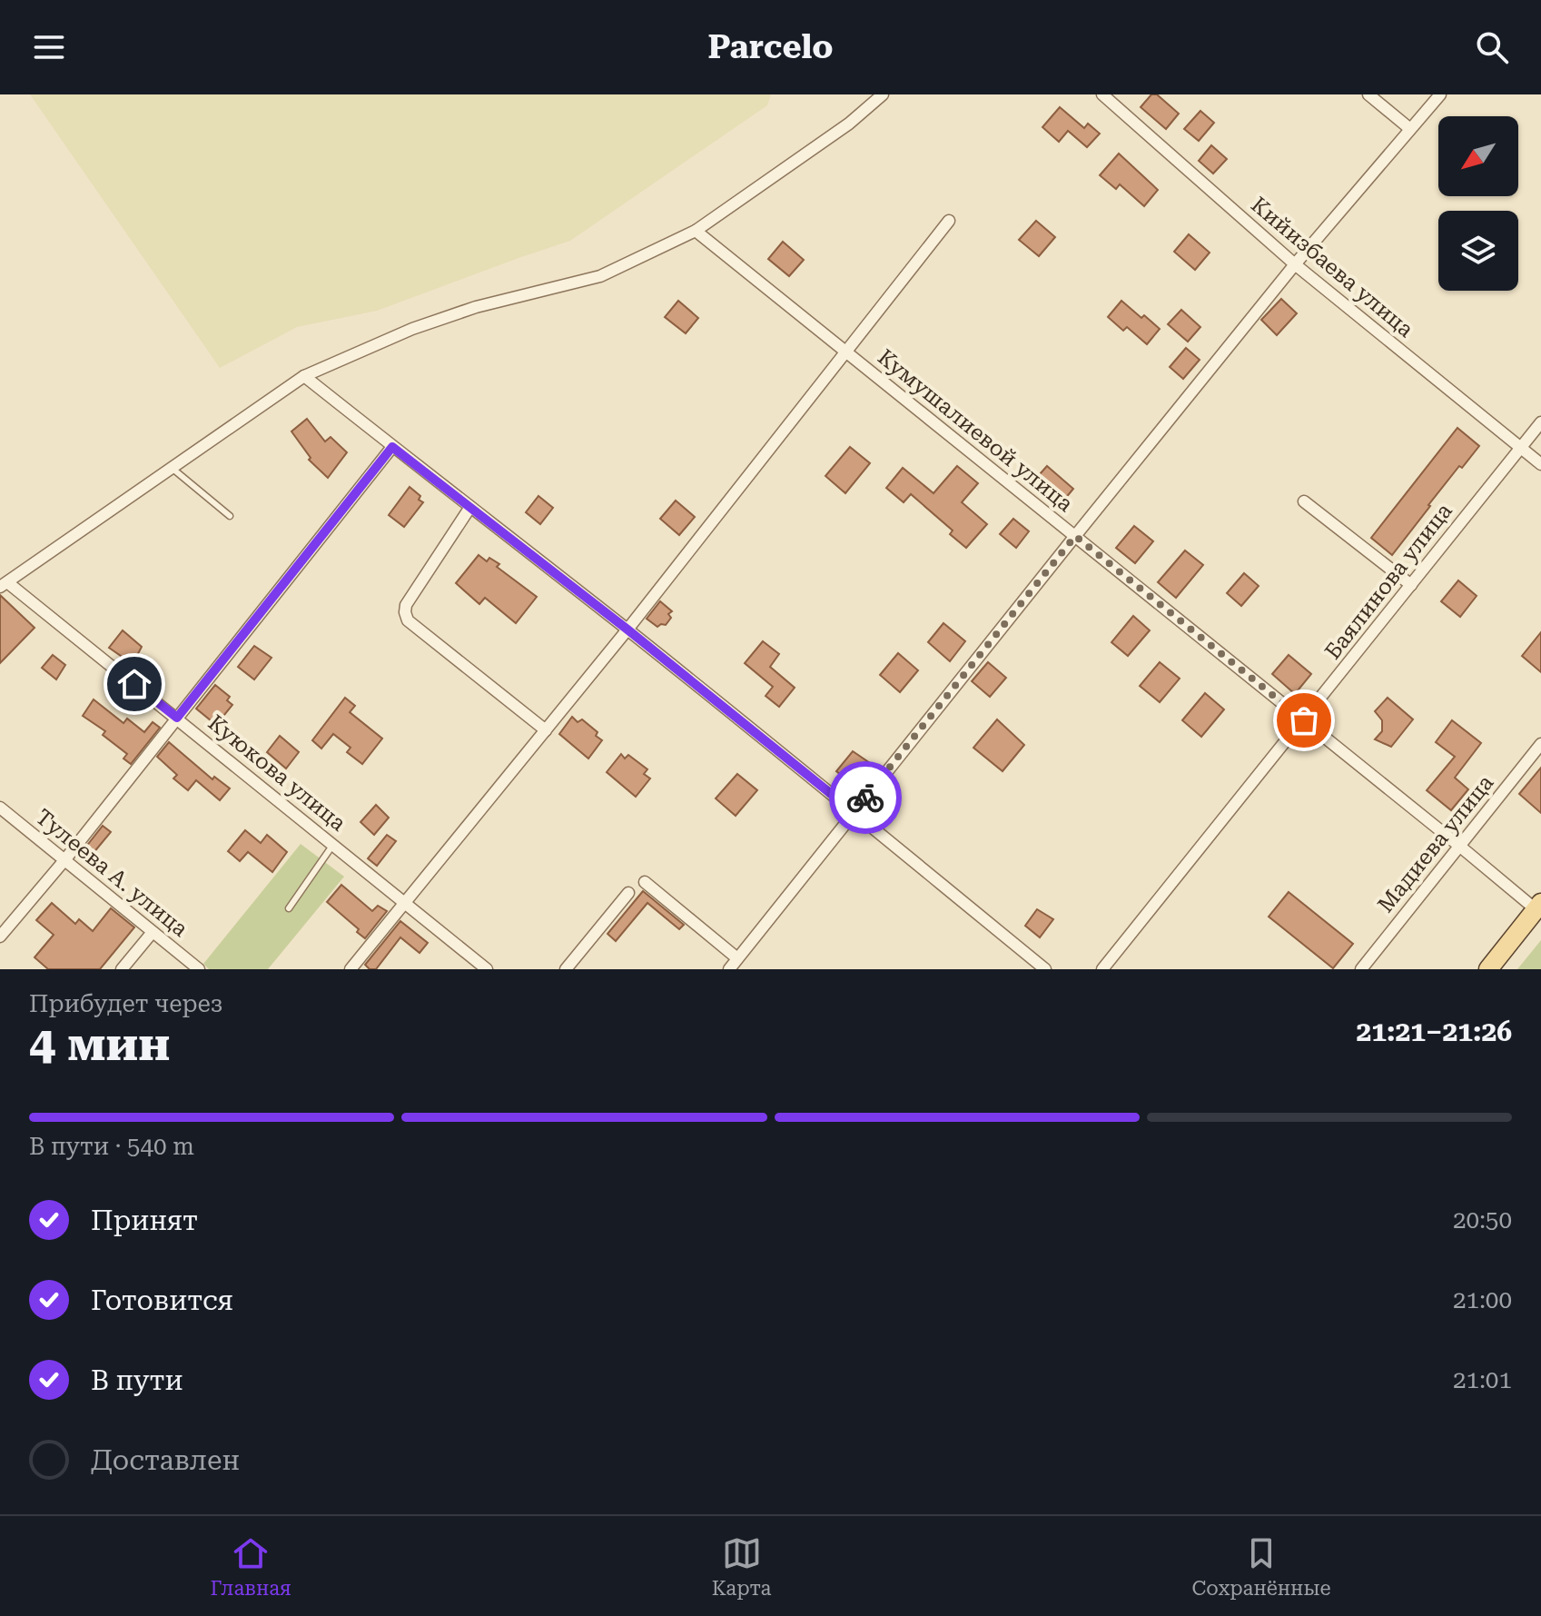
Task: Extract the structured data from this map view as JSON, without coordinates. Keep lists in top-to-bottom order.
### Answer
{
  "streets": {
    "street": [
      "Кийизбаева улица",
      "Кумушалиевой улица",
      "Баялинова улица",
      "Куюкова улица",
      "Мадиева улица",
      "Тулеева А. улица"
    ]
  },
  "crossings": [
    ["Кийизбаева улица", "Баялинова улица"],
    ["Кумушалиевой улица", "Баялинова улица"],
    ["Кумушалиевой улица", "Мадиева улица"]
  ],
  "north": "bottom left",
  "page": {
    "header": "Parcelo",
    "heading": ["4 мин", "Прибудет через", "21:21–21:26"],
    "bar": "В пути · 540 m",
    "list": [
      ["Принят", "20:50"],
      ["Готовится", "21:00"],
      ["В пути", "21:01"],
      "Доставлен"
    ],
    "tabs": ["Главная", "Карта", "Сохранённые"]
  }
}
